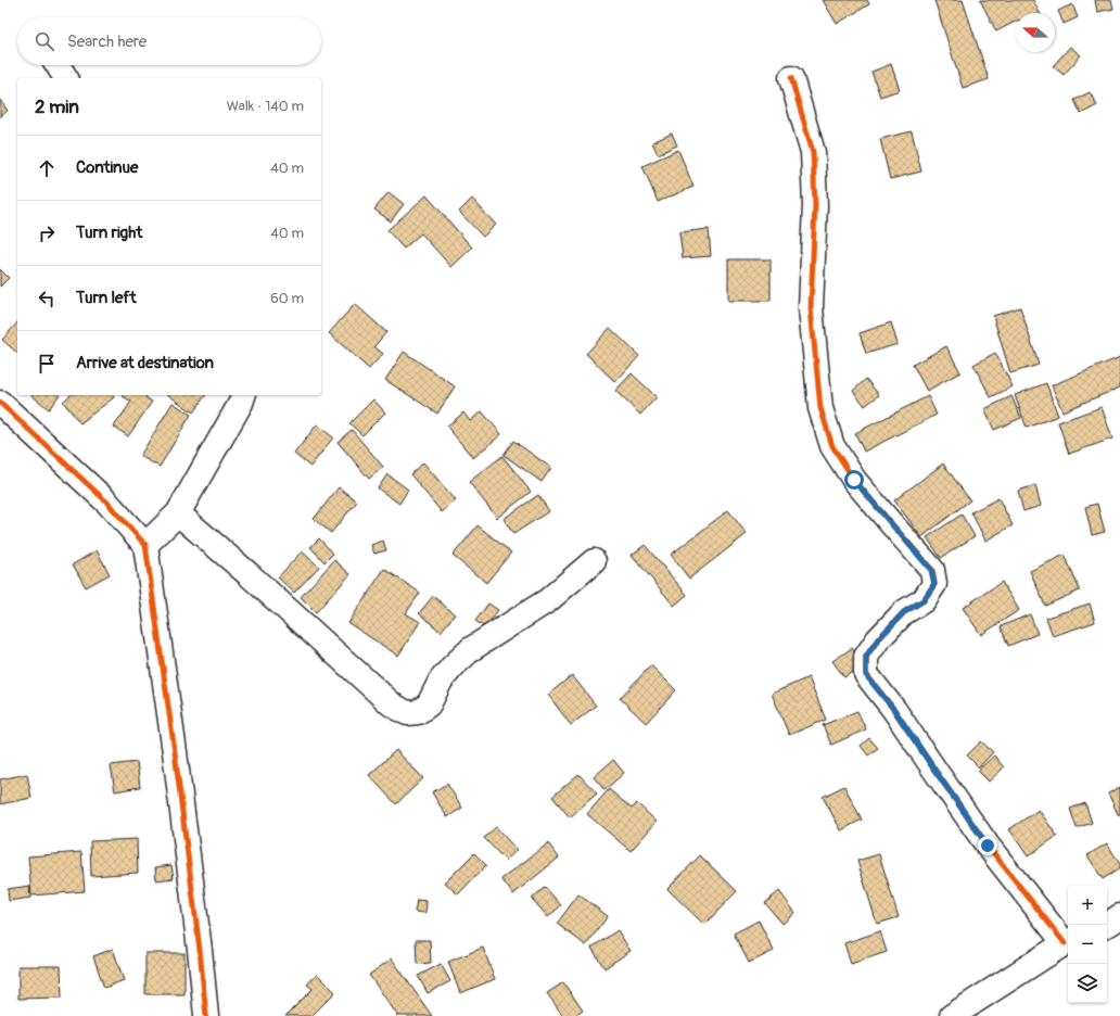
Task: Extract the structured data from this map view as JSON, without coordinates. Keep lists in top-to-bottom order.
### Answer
{
  "north": "left",
  "page": {
    "search": "Search here",
    "heading": ["2 min", "Walk · 140 m"],
    "list": [
      ["Continue", "40 m"],
      ["Turn right", "40 m"],
      ["Turn left", "60 m"],
      "Arrive at destination"
    ],
    "map_buttons": ["+", "−"]
  }
}
